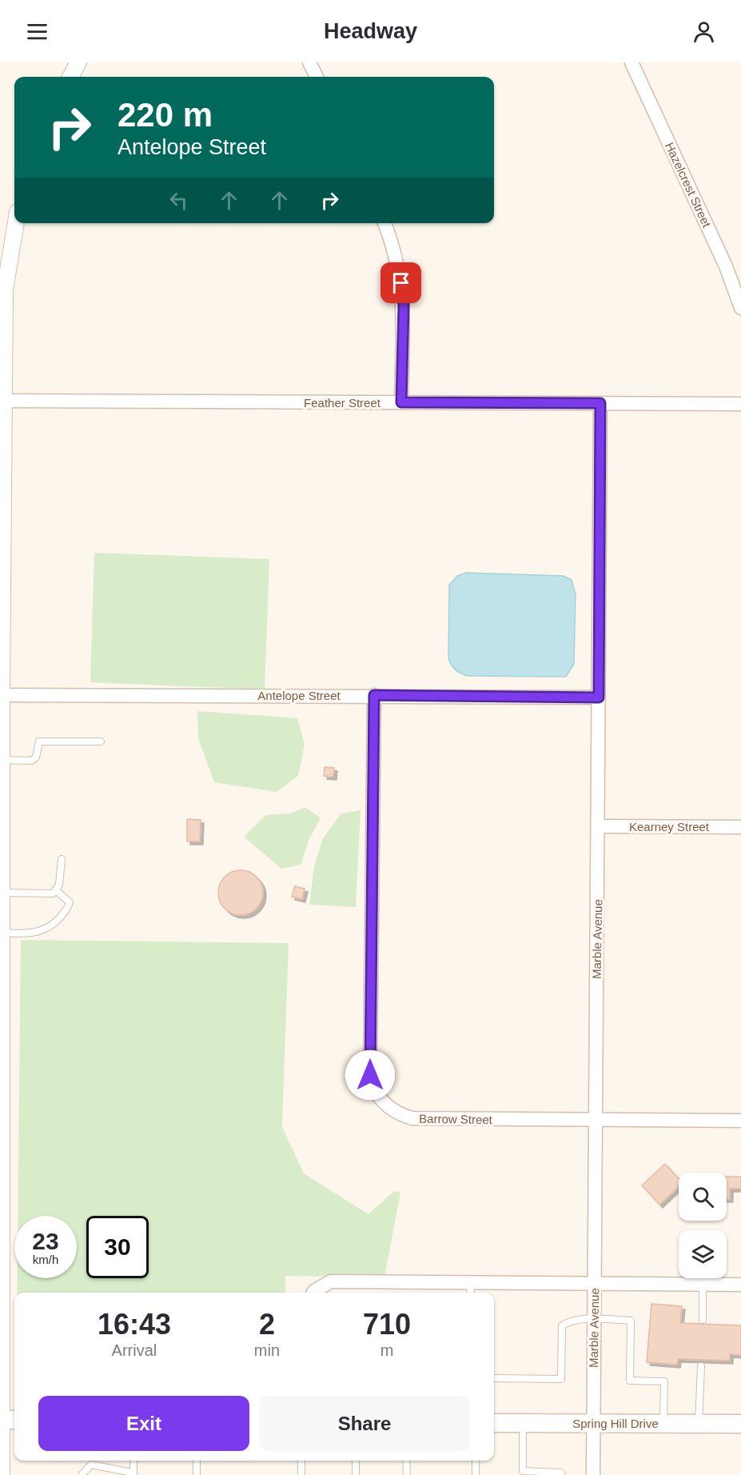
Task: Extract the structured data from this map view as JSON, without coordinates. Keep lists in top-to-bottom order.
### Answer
{
  "streets": {
    "main road": ["Spring Hill Drive"],
    "street": [
      "Hazelcrest Street",
      "Feather Street",
      "Antelope Street",
      "Kearney Street",
      "Marble Avenue",
      "Barrow Street"
    ]
  },
  "crossings": [
    ["Feather Street", "Marble Avenue"],
    ["Antelope Street", "Marble Avenue"],
    ["Antelope Street", "Barrow Street"],
    ["Kearney Street", "Marble Avenue"],
    ["Marble Avenue", "Barrow Street"],
    ["Marble Avenue", "Spring Hill Drive"]
  ],
  "page": {
    "header": "Headway",
    "turn": ["220 m", "Antelope Street"],
    "speed": "23 km/h",
    "limit": "30",
    "eta": [
      "16:43",
      "Arrival",
      "2",
      "min",
      "710",
      "m"
    ],
    "buttons": ["Exit", "Share"]
  }
}
